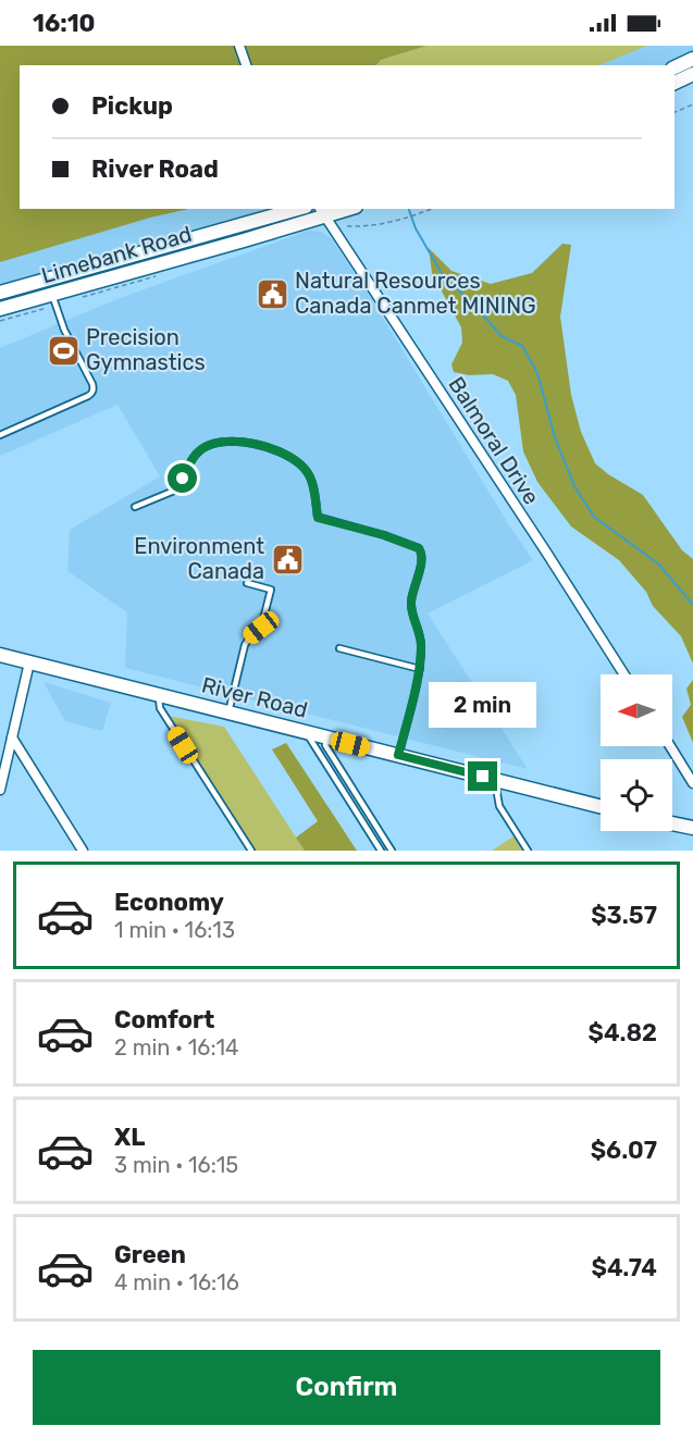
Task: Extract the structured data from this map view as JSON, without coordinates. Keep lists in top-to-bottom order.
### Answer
{
  "streets": {
    "main road": ["Limebank Road", "River Road"],
    "street": ["Balmoral Drive"]
  },
  "crossings": [
    ["Limebank Road", "Balmoral Drive"]
  ],
  "places": {
    "public building": ["Natural Resources Canada Canmet MINING", "Environment Canada"],
    "sports": ["Precision Gymnastics"]
  },
  "north": "left",
  "page": {
    "status": "16:10",
    "banner": ["Pickup", "River Road"],
    "bubble": "2 min",
    "list": [
      {
        "name": "Economy",
        "note": "1 min · 16:13",
        "value": "$3.57"
      },
      {
        "name": "Comfort",
        "note": "2 min · 16:14",
        "value": "$4.82"
      },
      {
        "name": "XL",
        "note": "3 min · 16:15",
        "value": "$6.07"
      },
      {
        "name": "Green",
        "note": "4 min · 16:16",
        "value": "$4.74"
      }
    ],
    "buttons": "Confirm"
  }
}
